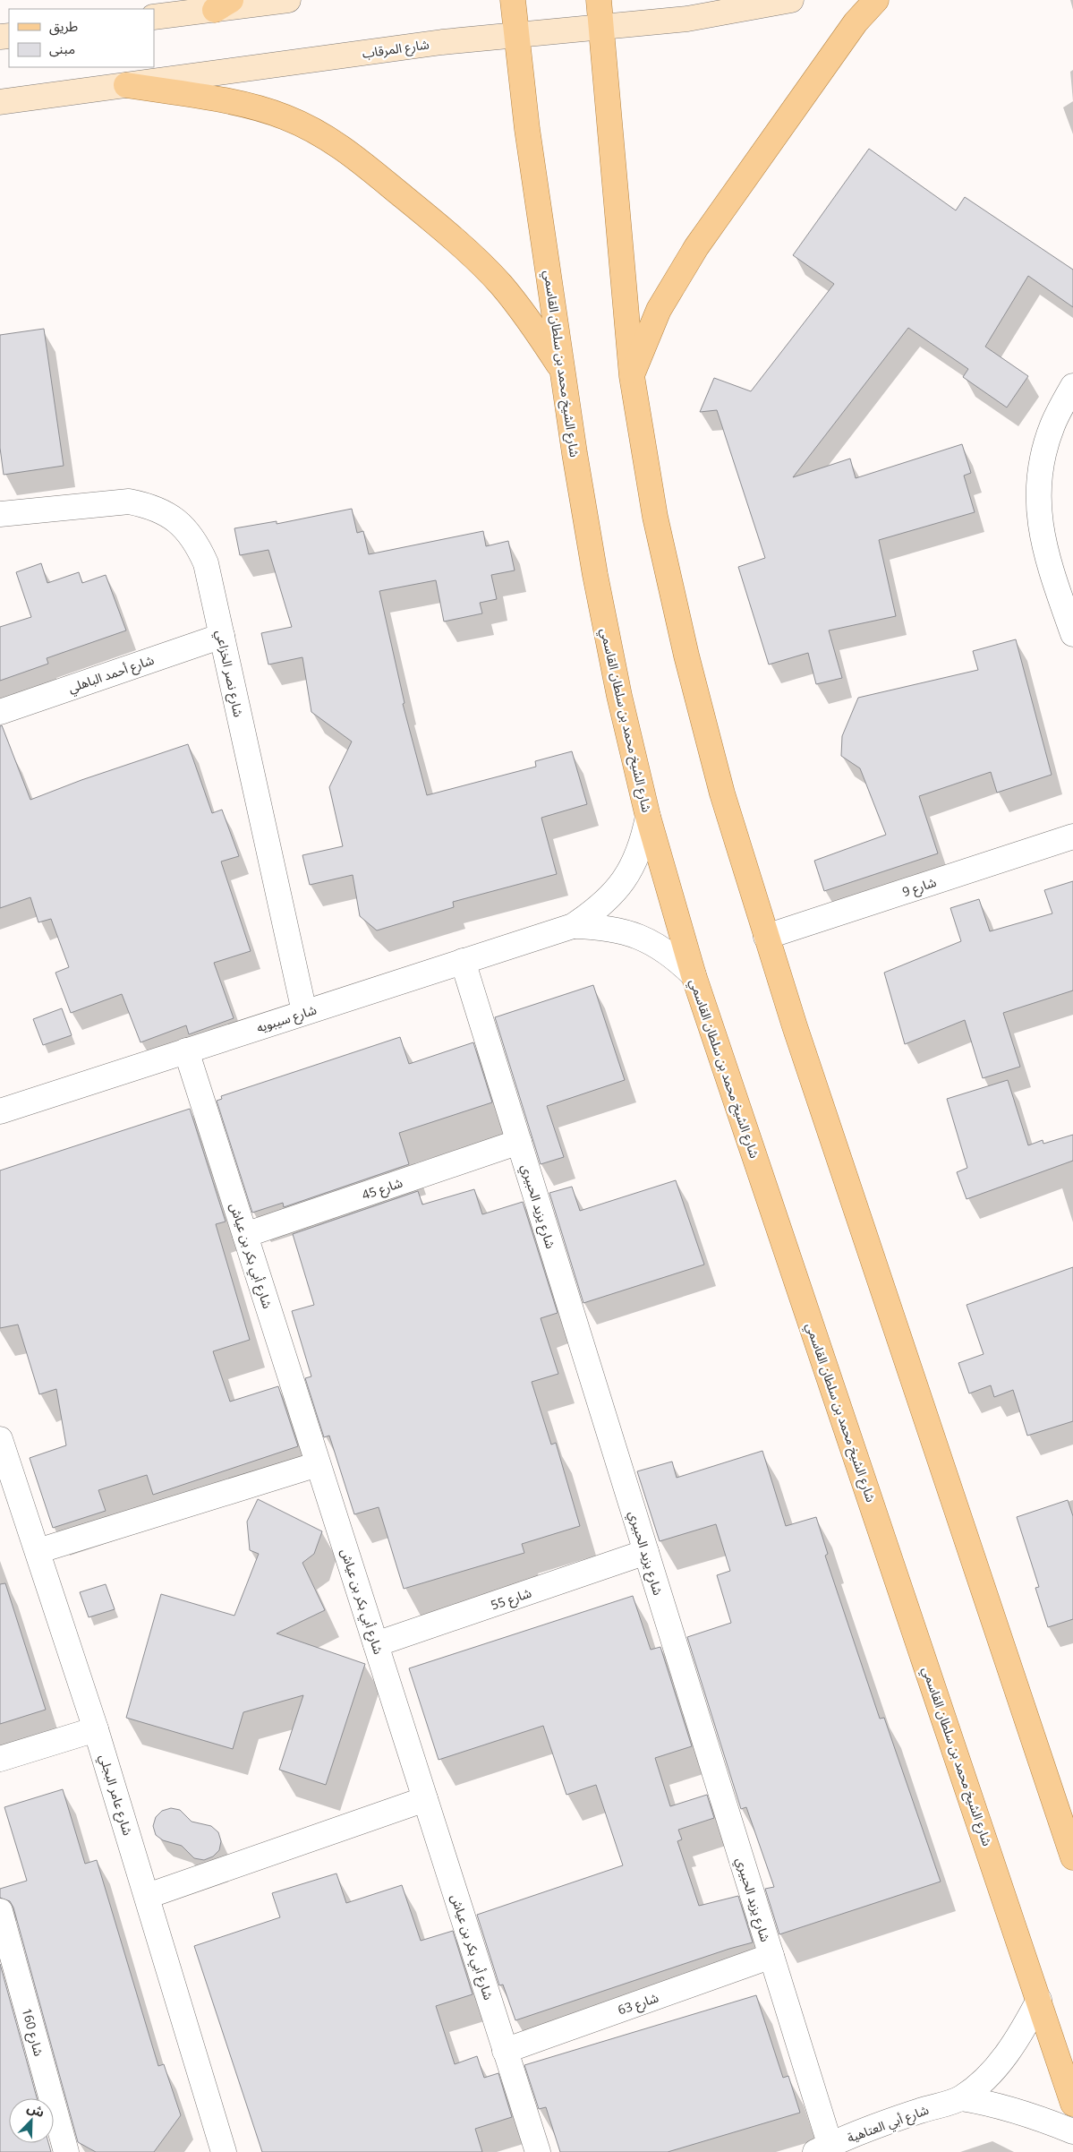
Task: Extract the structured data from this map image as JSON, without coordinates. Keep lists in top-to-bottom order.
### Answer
{
  "streets": {
    "main road": ["شارع المرقاب", "شارع الشيخ محمد بن سلطان القاسمي"],
    "street": [
      "شارع أحمد الباهلي",
      "شارع نصر الخزاعي",
      "شارع 9",
      "شارع سيبويه",
      "شارع 45",
      "شارع يزيد الحبيري",
      "شارع أبي بكر بن عياش",
      "شارع 55",
      "شارع عامر البجلي",
      "شارع 63",
      "شارع 160",
      "شارع أبي العتاهية"
    ]
  },
  "crossings": [
    ["شارع المرقاب", "شارع الشيخ محمد بن سلطان القاسمي"],
    ["شارع الشيخ محمد بن سلطان القاسمي", "شارع سيبويه"],
    ["شارع الشيخ محمد بن سلطان القاسمي", "شارع أبي العتاهية"],
    ["شارع أحمد الباهلي", "شارع نصر الخزاعي"],
    ["شارع نصر الخزاعي", "شارع سيبويه"],
    ["شارع سيبويه", "شارع يزيد الحبيري"],
    ["شارع سيبويه", "شارع أبي بكر بن عياش"],
    ["شارع 45", "شارع يزيد الحبيري"],
    ["شارع 45", "شارع أبي بكر بن عياش"],
    ["شارع يزيد الحبيري", "شارع 55"],
    ["شارع يزيد الحبيري", "شارع 63"],
    ["شارع يزيد الحبيري", "شارع أبي العتاهية"],
    ["شارع أبي بكر بن عياش", "شارع 55"],
    ["شارع أبي بكر بن عياش", "شارع 63"]
  ],
  "legend": ["طريق", "مبنى"],
  "north": "top right"
}
